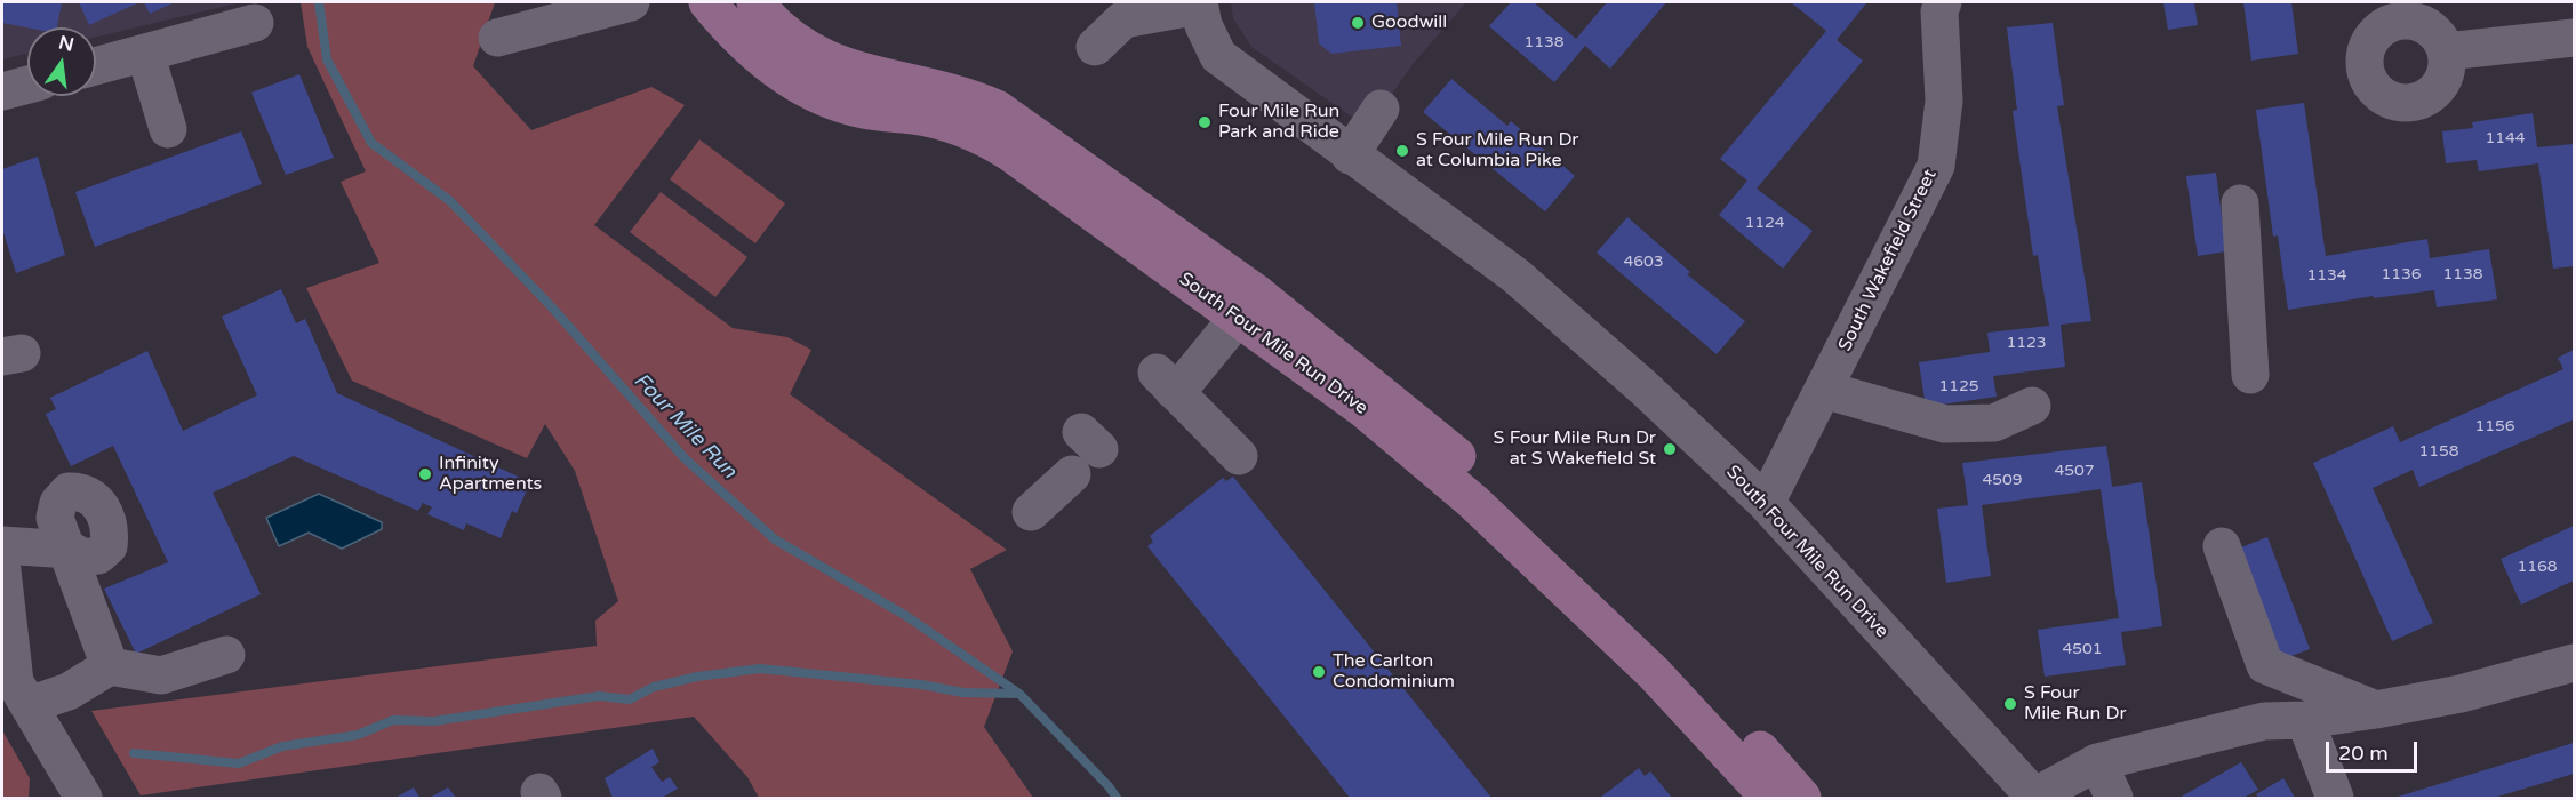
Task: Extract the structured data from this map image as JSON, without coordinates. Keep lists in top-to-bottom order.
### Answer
{
  "streets": {
    "main road": ["South Four Mile Run Drive"],
    "street": ["South Wakefield Street"]
  },
  "crossings": [
    ["South Wakefield Street", "South Four Mile Run Drive"]
  ],
  "water": ["Four Mile Run"],
  "places": [
    "Goodwill",
    "Four Mile Run Park and Ride",
    "S Four Mile Run Dr at Columbia Pike",
    "S Four Mile Run Dr at S Wakefield St",
    "Infinity Apartments",
    "The Carlton Condominium",
    "S Four Mile Run Dr"
  ],
  "house_numbers": [
    "1138",
    "1144",
    "1124",
    "4603",
    "1136",
    "1138",
    "1134",
    "1123",
    "1125",
    "1156",
    "1158",
    "4507",
    "4509",
    "1168",
    "4501"
  ],
  "scale_bar": "20 m",
  "north": "top"
}
